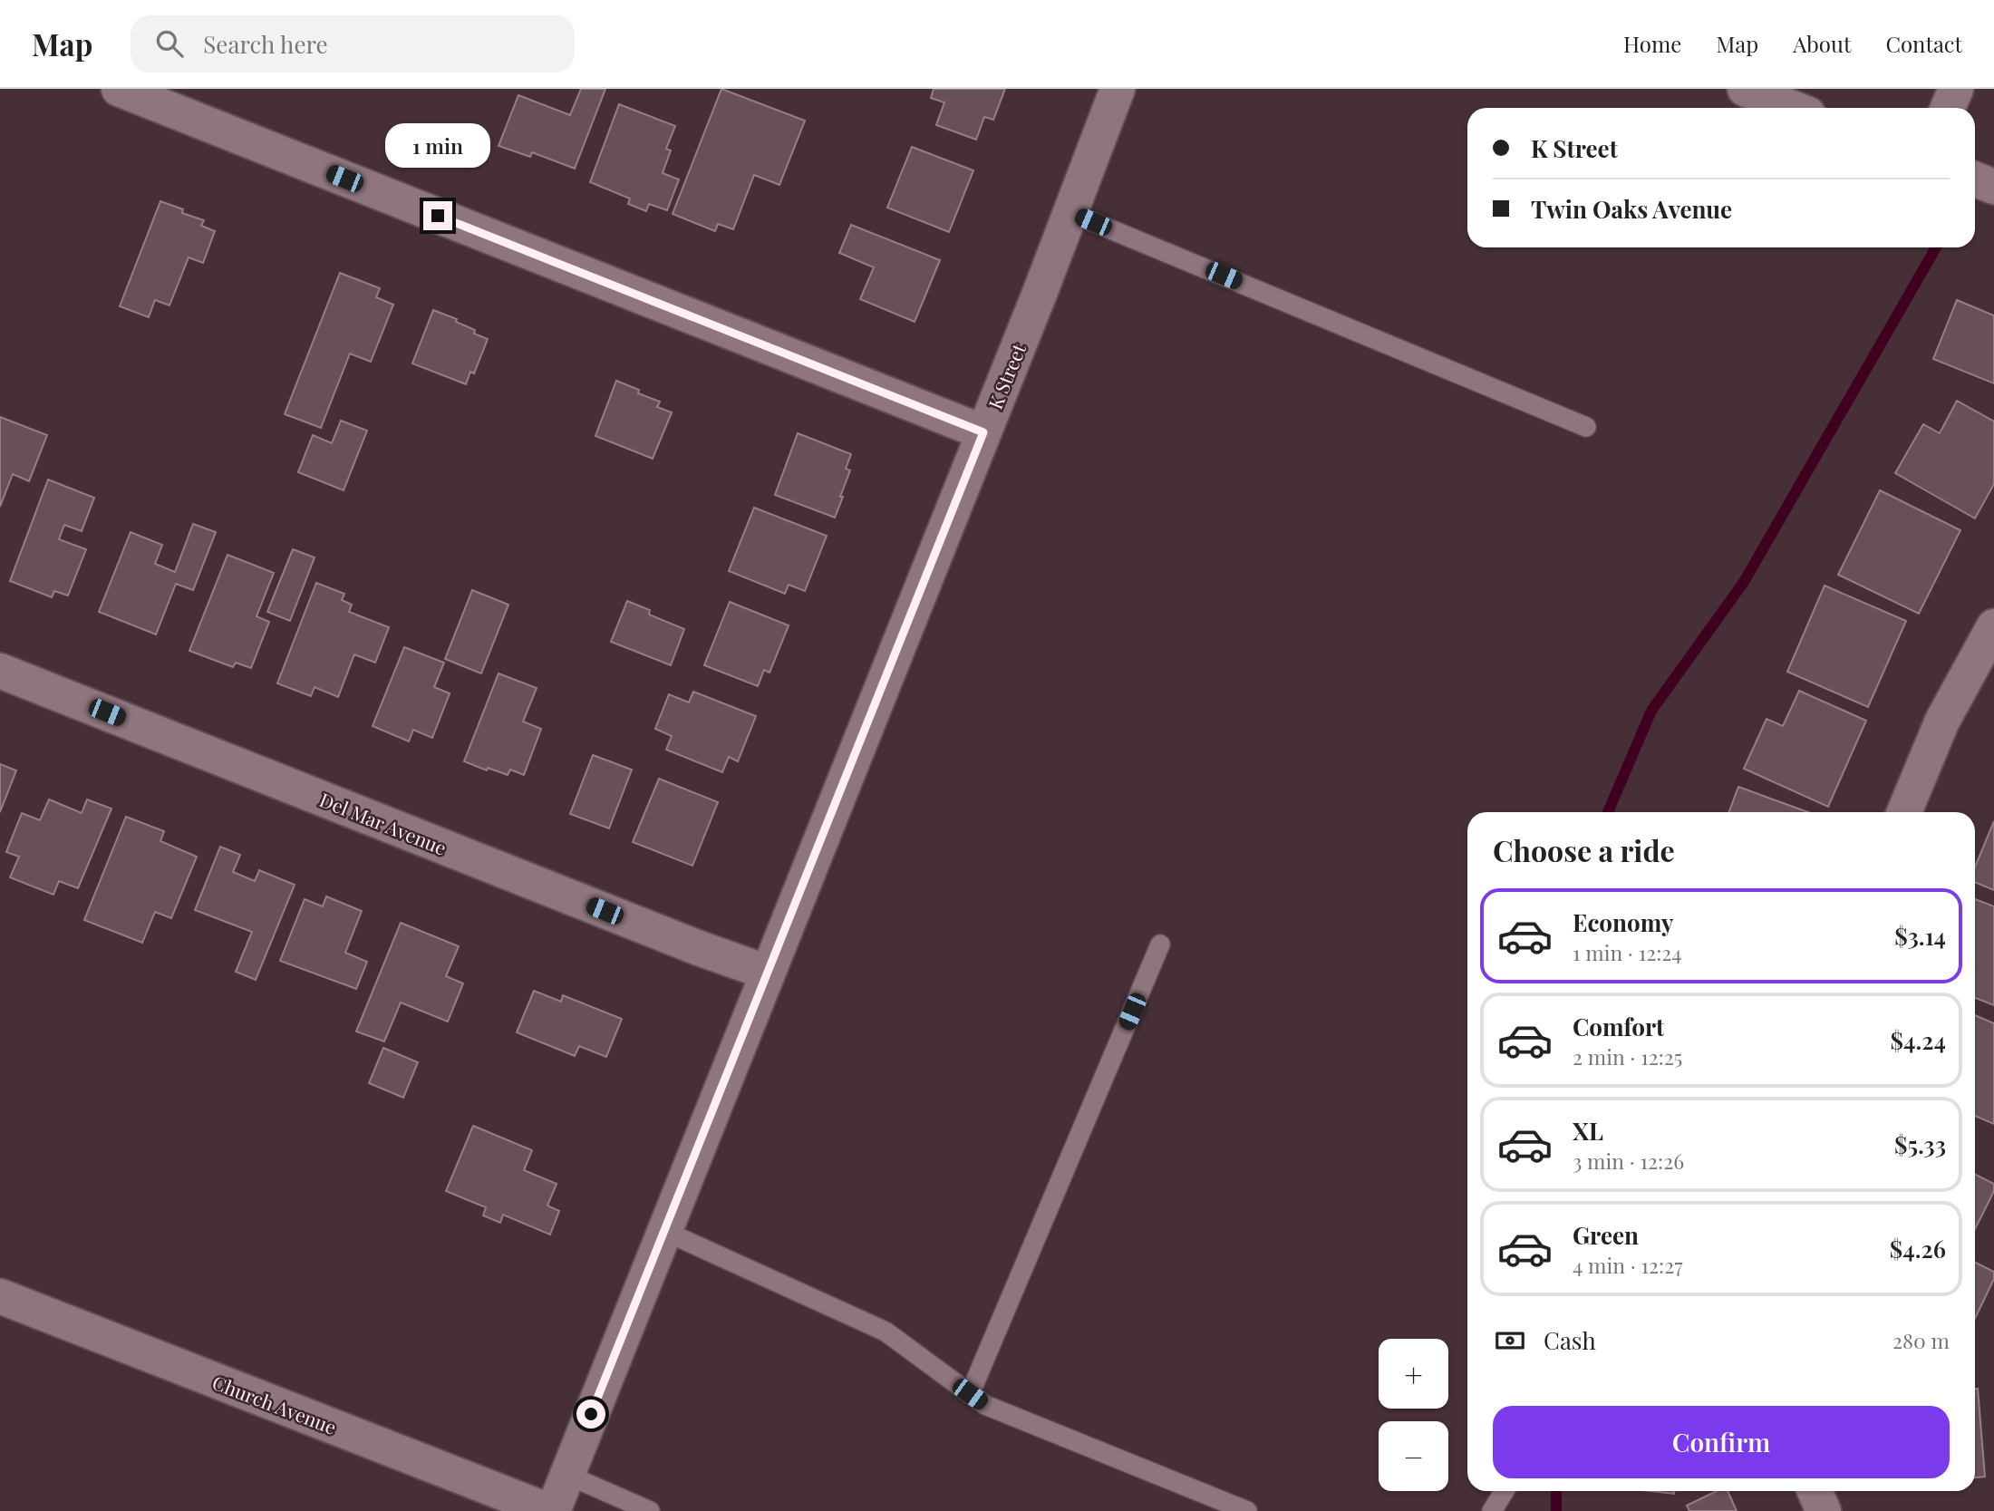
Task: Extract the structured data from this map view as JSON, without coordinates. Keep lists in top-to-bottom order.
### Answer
{
  "streets": {
    "street": ["K Street", "Del Mar Avenue", "Church Avenue"]
  },
  "crossings": [
    ["K Street", "Del Mar Avenue"],
    ["K Street", "Church Avenue"]
  ],
  "page": {
    "header": "Map",
    "search": "Search here",
    "nav": [
      "Home",
      "Map",
      "About",
      "Contact"
    ],
    "banner": ["K Street", "Twin Oaks Avenue"],
    "bubble": "1 min",
    "heading": "Choose a ride",
    "list": [
      {
        "name": "Economy",
        "note": "1 min · 12:24",
        "value": "$3.14"
      },
      {
        "name": "Comfort",
        "note": "2 min · 12:25",
        "value": "$4.24"
      },
      {
        "name": "XL",
        "note": "3 min · 12:26",
        "value": "$5.33"
      },
      {
        "name": "Green",
        "note": "4 min · 12:27",
        "value": "$4.26"
      }
    ],
    "pay": ["Cash", "280 m"],
    "map_buttons": ["+", "−"],
    "buttons": "Confirm"
  }
}
